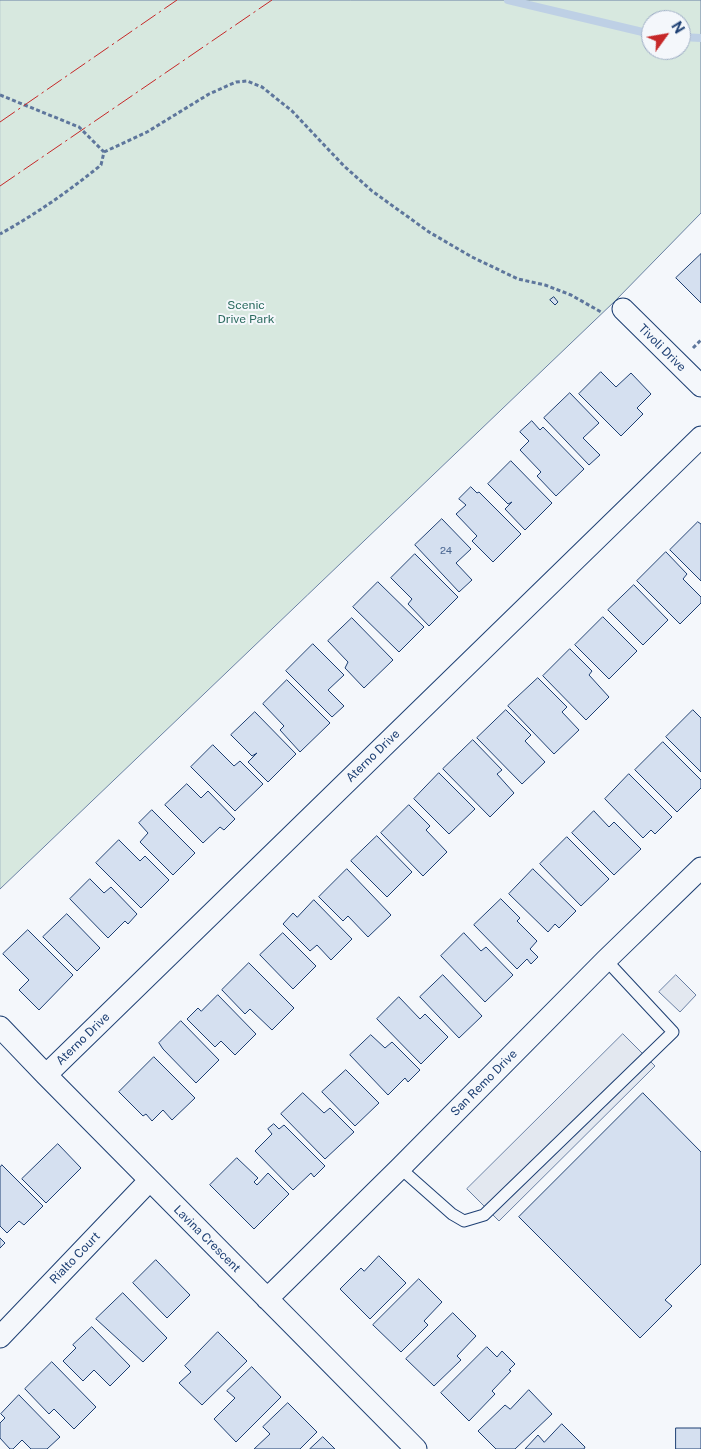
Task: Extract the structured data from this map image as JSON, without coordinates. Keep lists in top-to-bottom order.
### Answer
{
  "streets": {
    "street": [
      "Tivoli Drive",
      "Aterno Drive",
      "San Remo Drive",
      "Lavina Crescent",
      "Rialto Court"
    ]
  },
  "crossings": [
    ["Aterno Drive", "Lavina Crescent"],
    ["San Remo Drive", "Lavina Crescent"],
    ["Lavina Crescent", "Rialto Court"]
  ],
  "parks": ["Scenic Drive Park"],
  "house_numbers": ["24"],
  "north": "top right"
}
